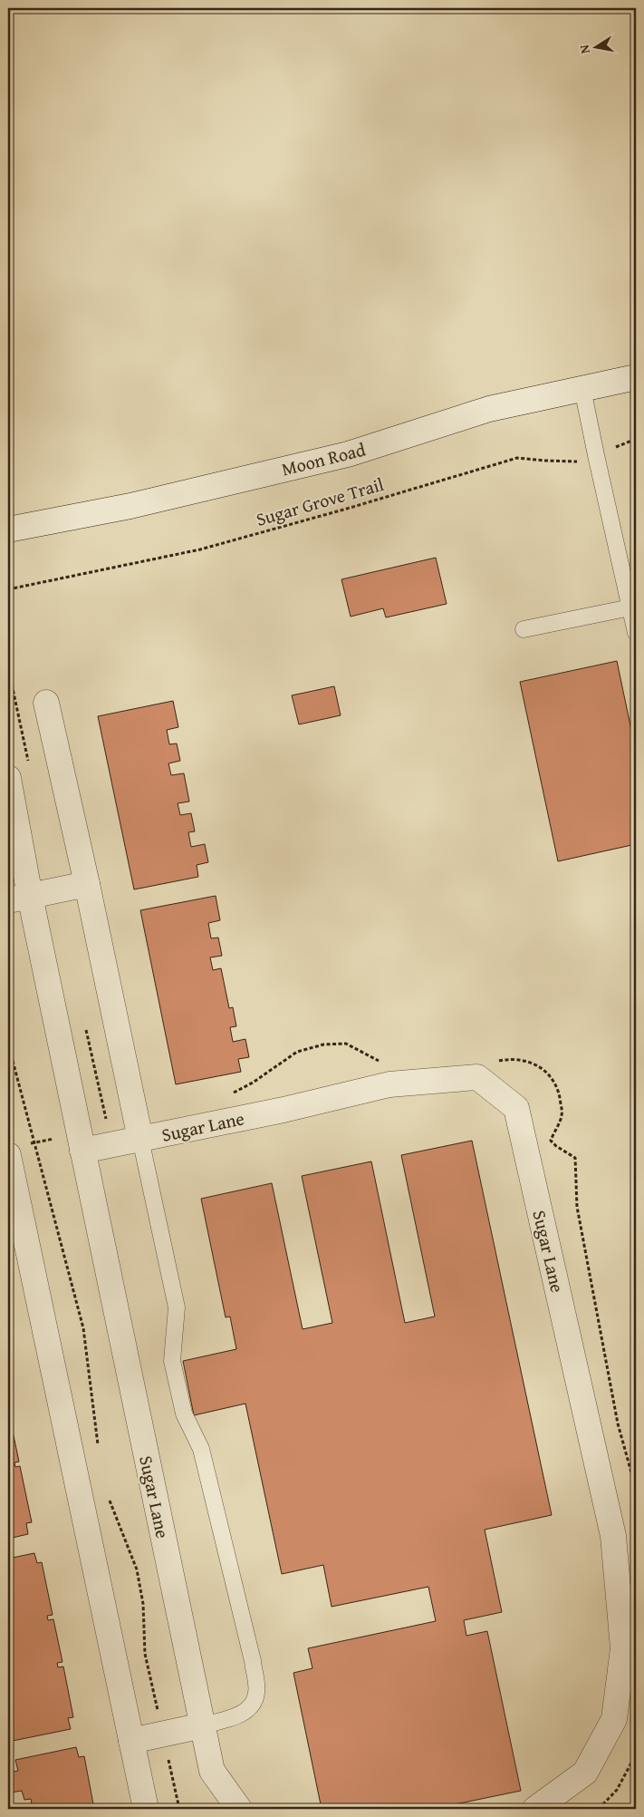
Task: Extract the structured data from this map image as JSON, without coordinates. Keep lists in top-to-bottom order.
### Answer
{
  "streets": {
    "street": ["Moon Road", "Sugar Lane"],
    "path": ["Sugar Grove Trail"]
  },
  "north": "left"
}
